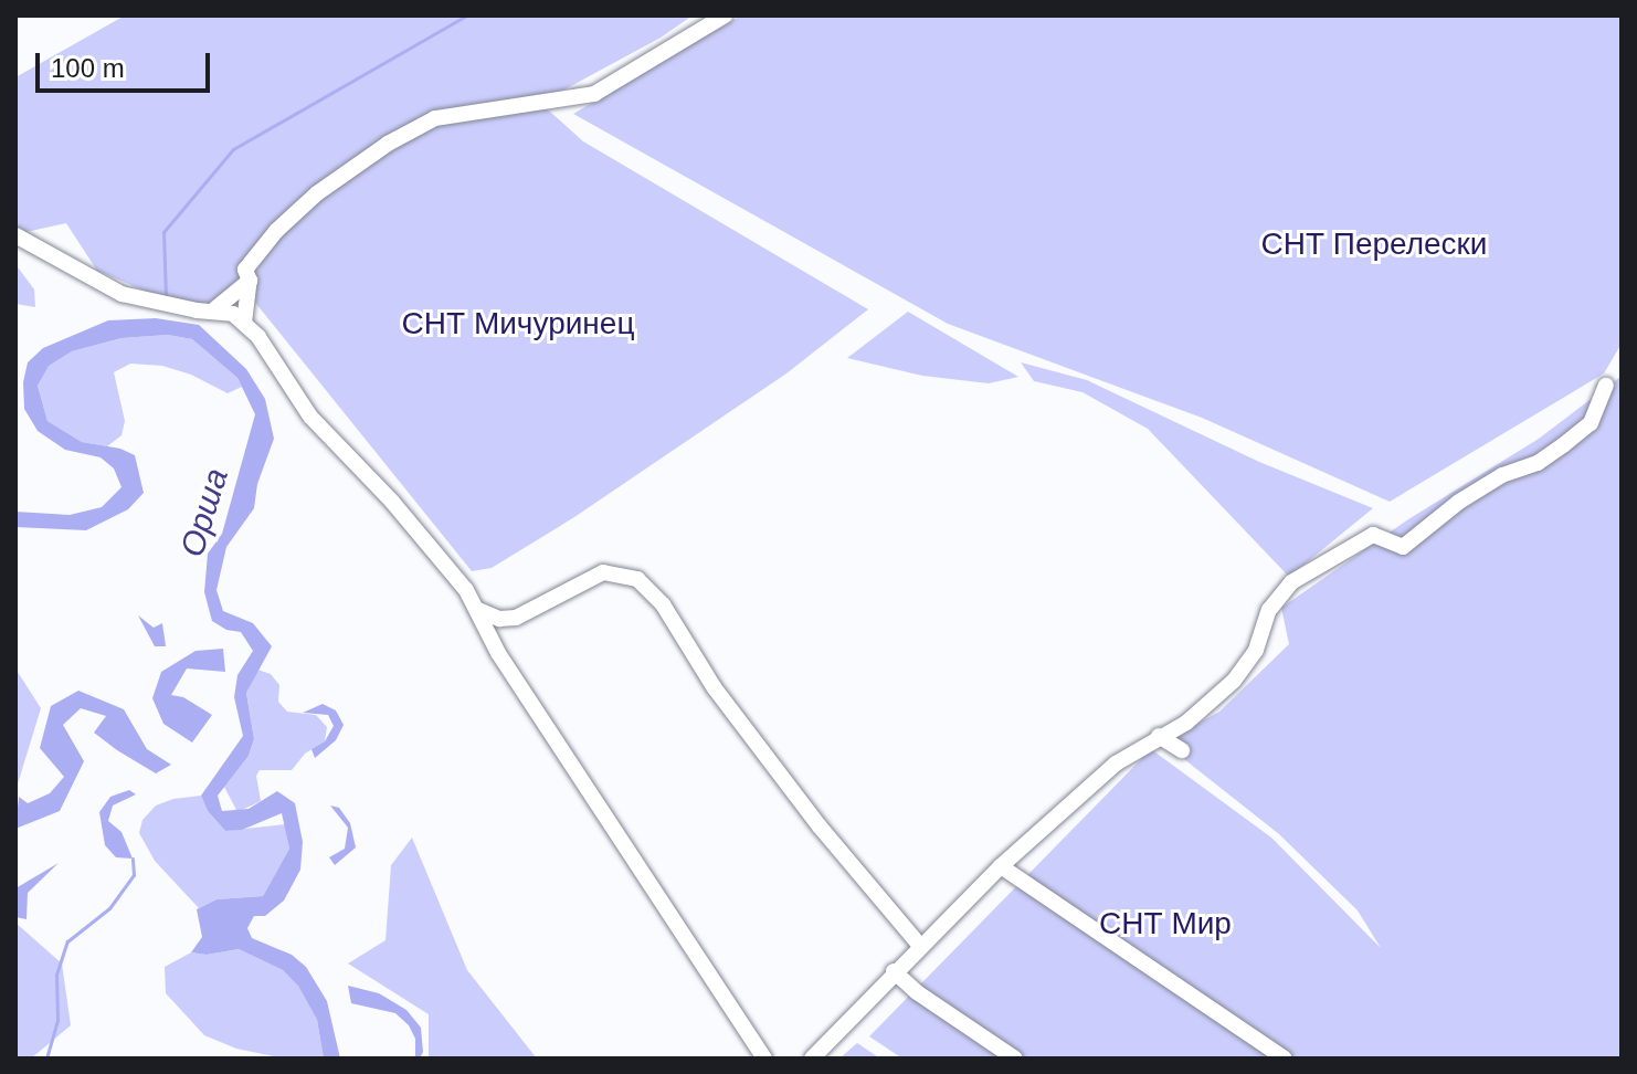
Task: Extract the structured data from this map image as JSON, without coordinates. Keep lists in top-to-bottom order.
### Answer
{
  "water": ["Орша"],
  "parks": ["СНТ Перелески", "СНТ Мичуринец", "СНТ Мир"],
  "scale_bar": "100 m"
}
